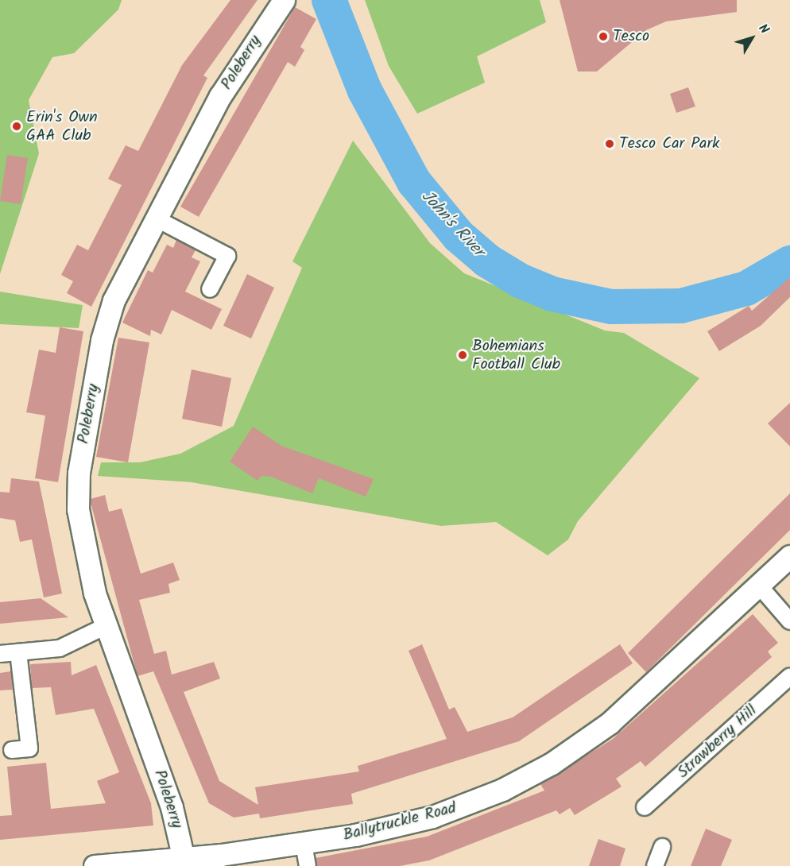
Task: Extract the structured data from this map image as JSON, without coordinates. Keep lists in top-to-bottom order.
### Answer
{
  "streets": {
    "street": ["Poleberry", "Strawberry Hill", "Ballytruckle Road"]
  },
  "crossings": [
    ["Poleberry", "Ballytruckle Road"]
  ],
  "water": ["John's River"],
  "places": [
    "Tesco",
    "Erin's Own GAA Club",
    "Tesco Car Park",
    "Bohemians Football Club"
  ],
  "north": "top right"
}
